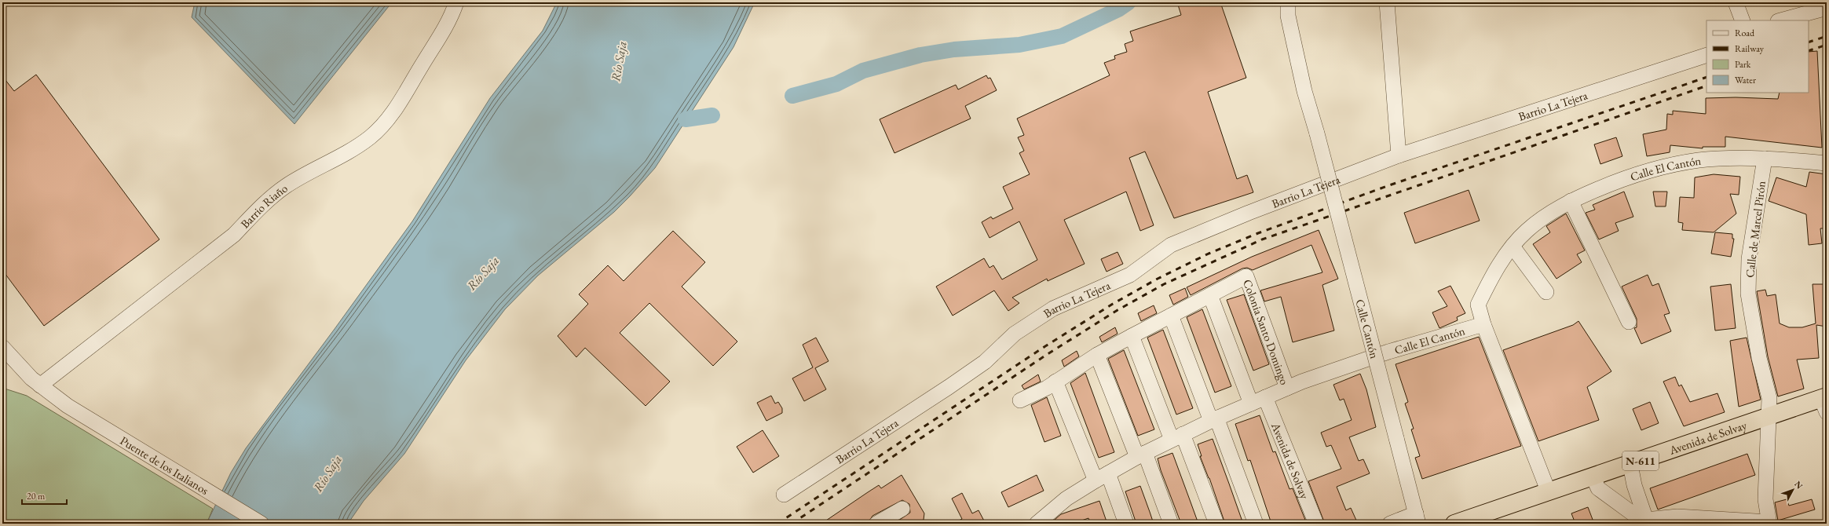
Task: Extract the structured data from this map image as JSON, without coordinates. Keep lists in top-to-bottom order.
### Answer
{
  "streets": {
    "highway": ["Avenida de Solvay", "N-611"],
    "street": [
      "Barrio La Tejera",
      "Calle El Cantón",
      "Barrio Riaño",
      "Calle de Marcel Pirón",
      "Calle Cantón",
      "Colonia Santo Domingo",
      "Puente de los Italianos"
    ]
  },
  "crossings": [
    ["Calle El Cantón", "Calle de Marcel Pirón"],
    ["Calle El Cantón", "Colonia Santo Domingo"],
    ["Calle El Cantón", "Avenida de Solvay"],
    ["Barrio Riaño", "Puente de los Italianos"],
    ["Calle de Marcel Pirón", "Avenida de Solvay"],
    ["Colonia Santo Domingo", "Avenida de Solvay"]
  ],
  "water": ["Río Saja"],
  "legend": [
    "Road",
    "Railway",
    "Park",
    "Water"
  ],
  "scale_bar": "20 m",
  "north": "top right"
}
